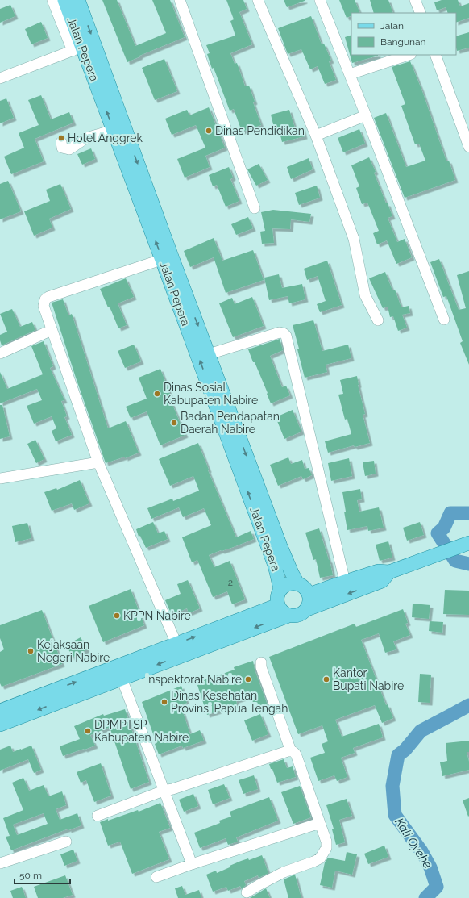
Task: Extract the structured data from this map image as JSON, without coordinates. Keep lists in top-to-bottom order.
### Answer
{
  "streets": {
    "main road": ["Jalan Pepera"]
  },
  "water": ["Kali Oyehe"],
  "places": [
    "Dinas Pendidikan",
    "Hotel Anggrek",
    "Dinas Sosial Kabupaten Nabire",
    "Badan Pendapatan Daerah Nabire",
    "KPPN Nabire",
    "Kejaksaan Negeri Nabire",
    "Inspektorat Nabire",
    "Kantor Bupati Nabire",
    "Dinas Kesehatan Provinsi Papua Tengah",
    "DPMPTSP Kabupaten Nabire"
  ],
  "house_numbers": ["2"],
  "legend": ["Jalan", "Bangunan"],
  "scale_bar": "50 m"
}
